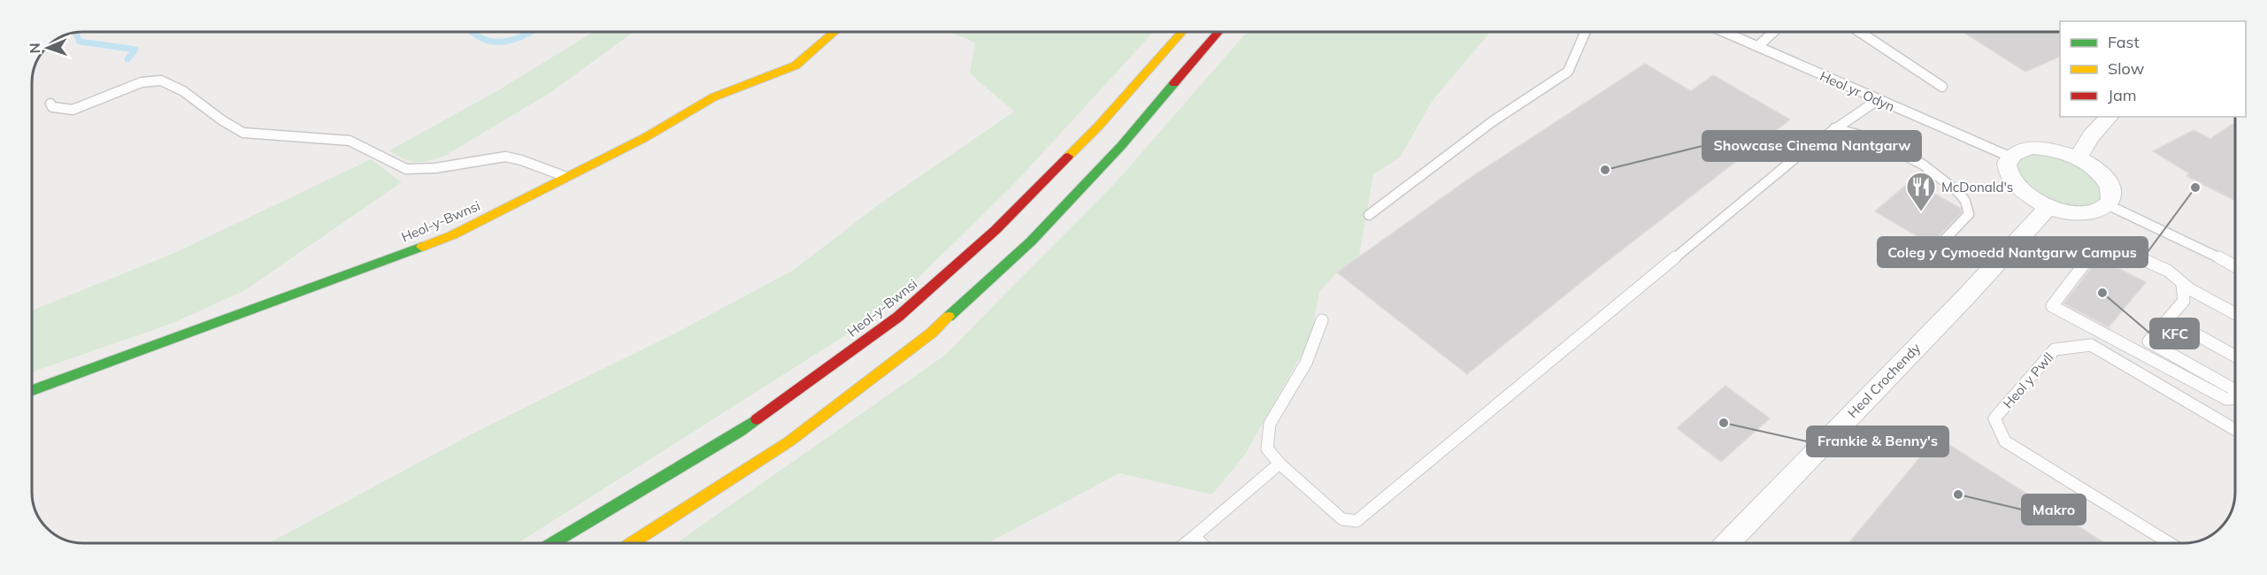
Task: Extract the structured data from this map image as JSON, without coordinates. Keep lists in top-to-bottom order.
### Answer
{
  "streets": {
    "main road": ["Heol-y-Bwnsi"],
    "street": ["Heol Crochendy"],
    "lane": ["Heol yr Odyn", "Heol y Pwll"]
  },
  "places": {
    "other": [
      "Showcase Cinema Nantgarw",
      "Coleg y Cymoedd Nantgarw Campus",
      "KFC",
      "Frankie & Benny's",
      "Makro"
    ],
    "restaurant": ["McDonald's"]
  },
  "legend": ["Fast", "Slow", "Jam"],
  "north": "left"
}
